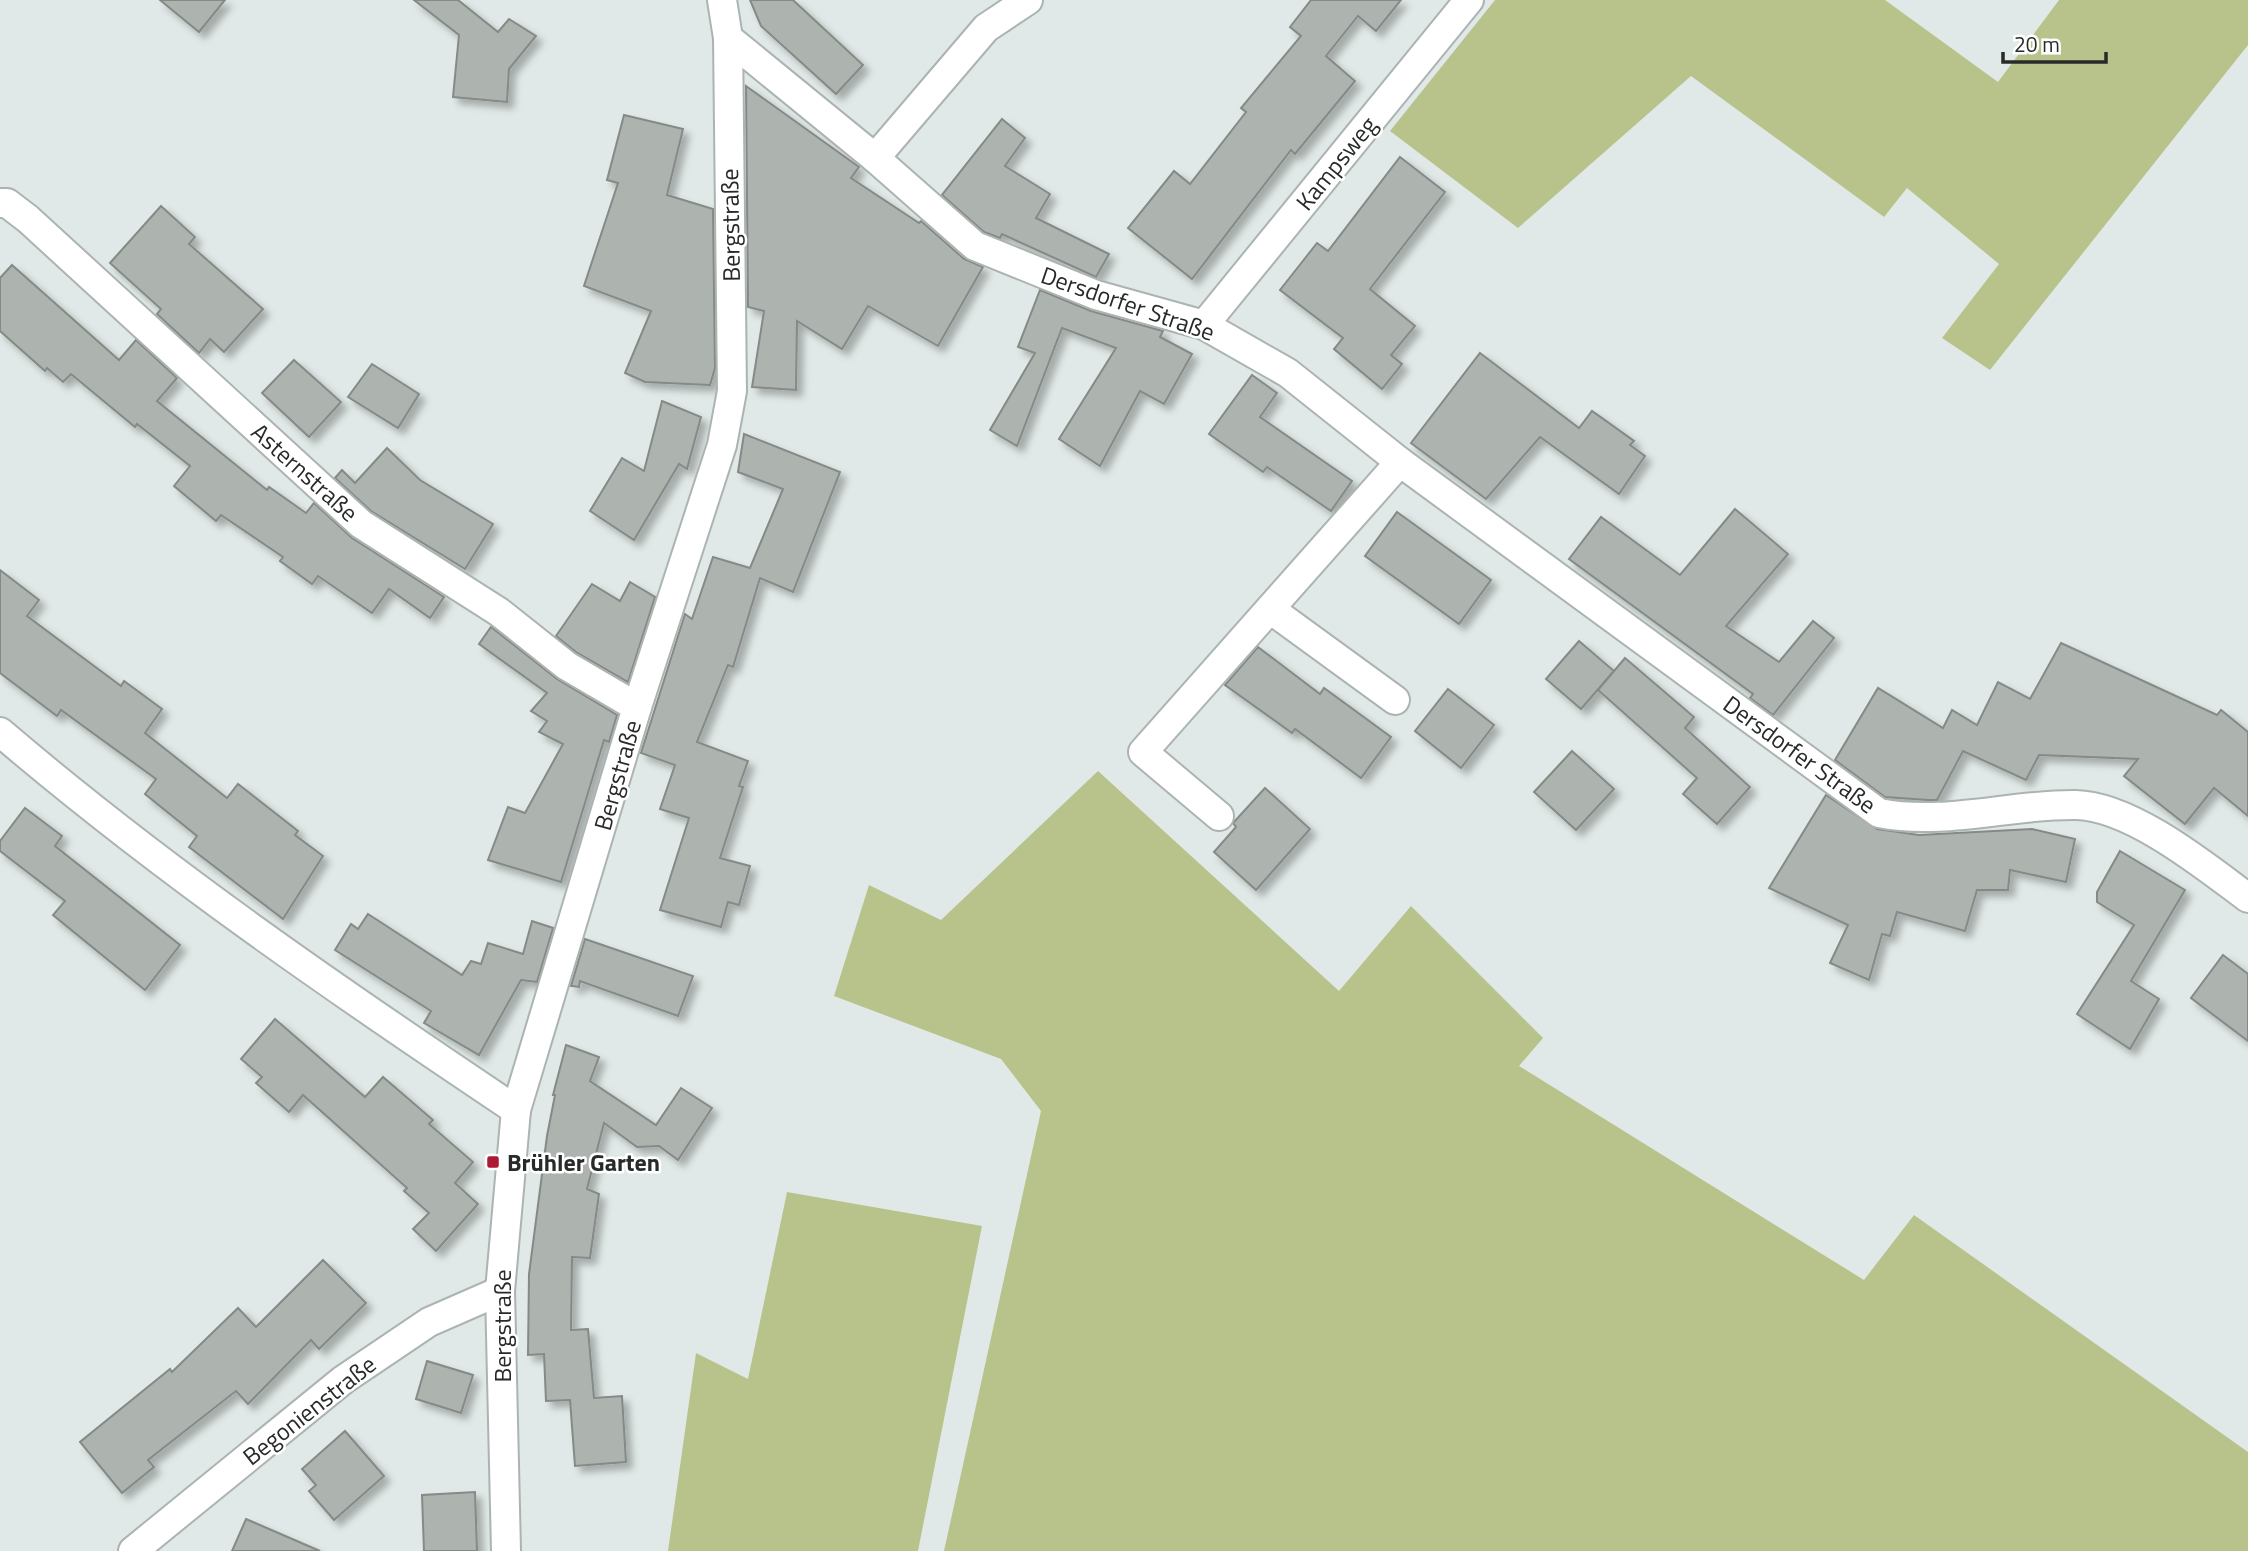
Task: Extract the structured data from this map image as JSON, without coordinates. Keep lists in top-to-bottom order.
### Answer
{
  "streets": {
    "street": [
      "Kampsweg",
      "Bergstraße",
      "Dersdorfer Straße",
      "Asternstraße",
      "Begonienstraße"
    ]
  },
  "crossings": [
    ["Kampsweg", "Dersdorfer Straße"],
    ["Bergstraße", "Dersdorfer Straße"],
    ["Bergstraße", "Asternstraße"],
    ["Bergstraße", "Begonienstraße"]
  ],
  "places": {
    "transit": ["Brühler Garten"]
  },
  "scale_bar": "20 m"
}
